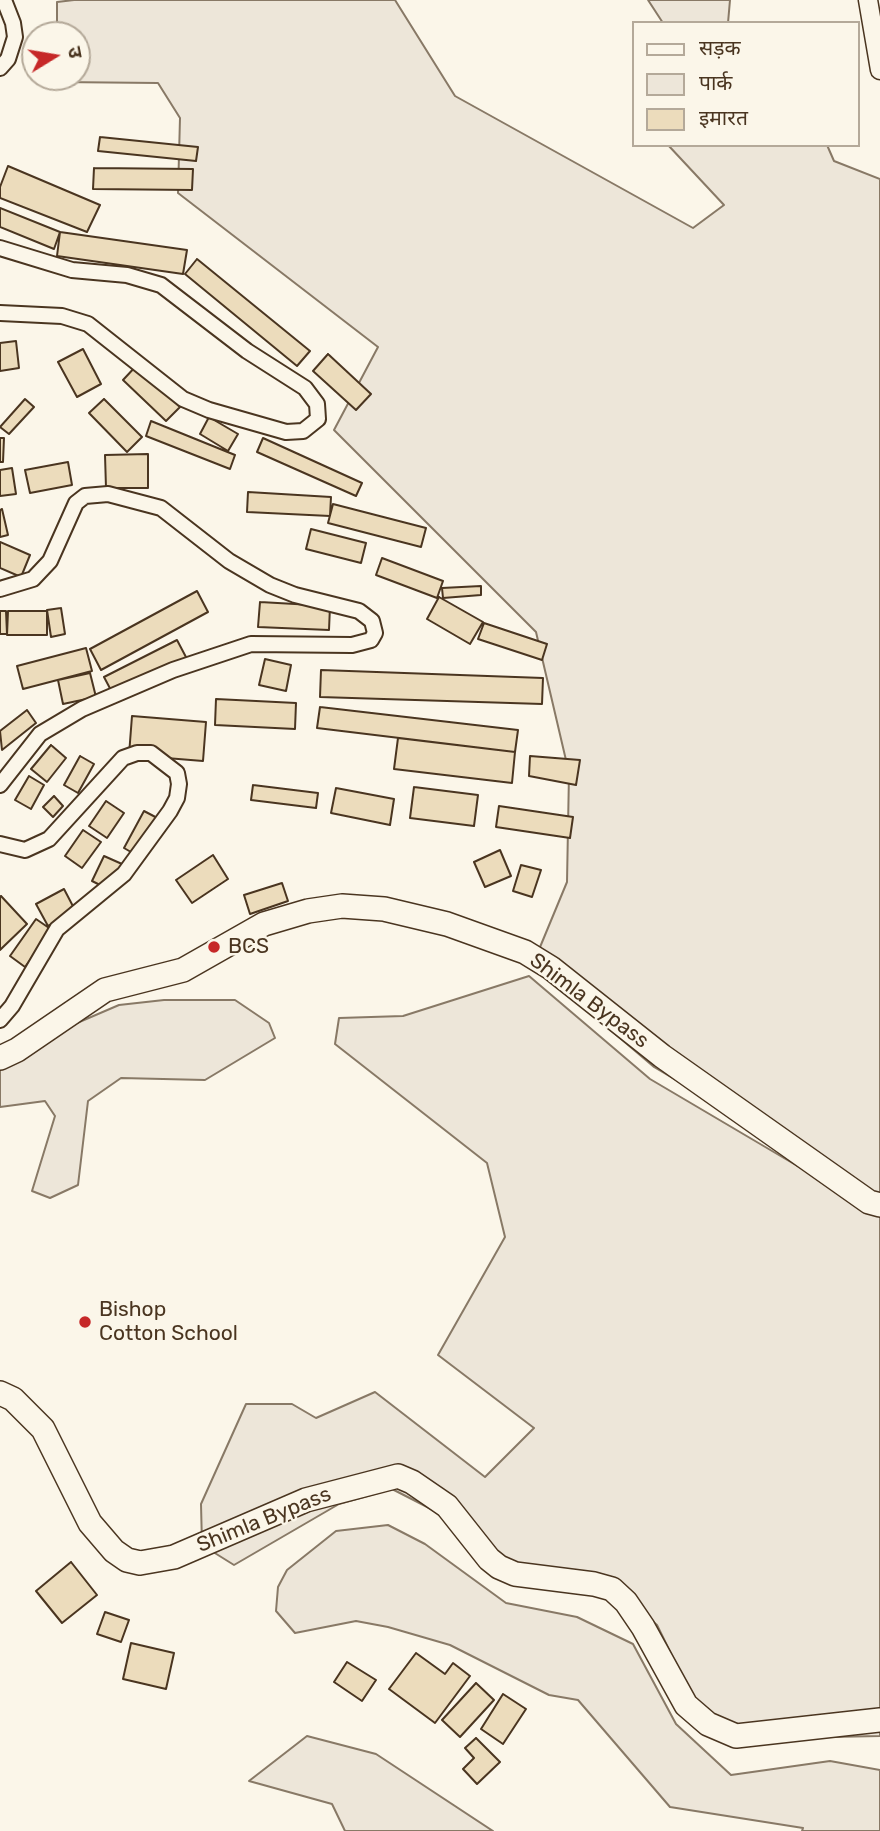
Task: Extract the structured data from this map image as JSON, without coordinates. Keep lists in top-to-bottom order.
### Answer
{
  "streets": {
    "highway": ["Shimla Bypass"]
  },
  "places": ["BCS", "Bishop Cotton School"],
  "legend": ["सड़क", "पार्क", "इमारत"],
  "north": "right"
}
